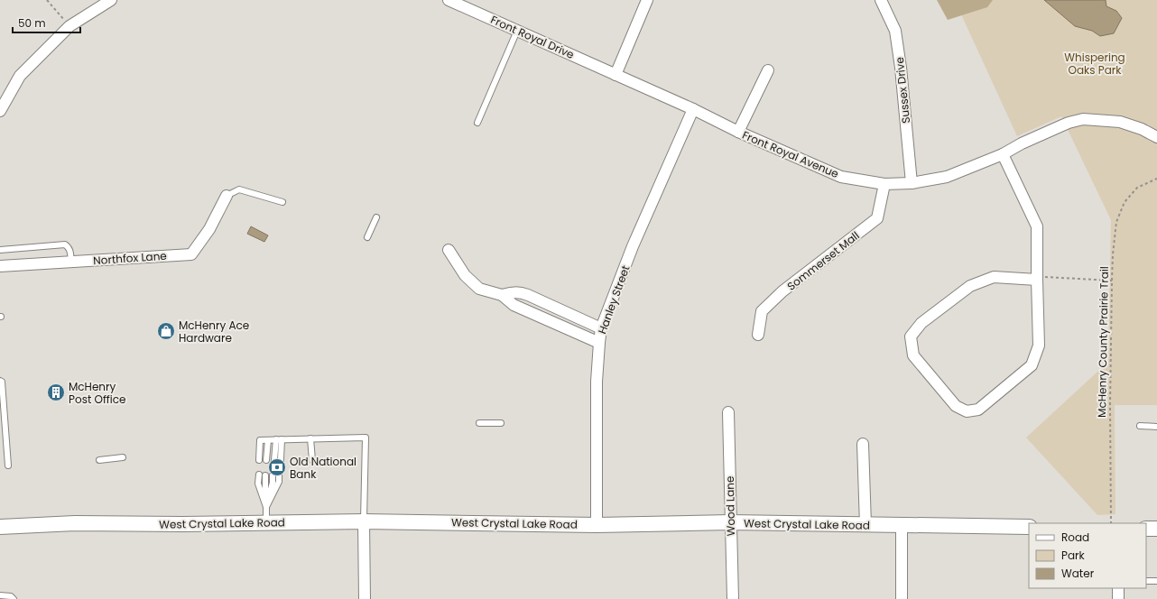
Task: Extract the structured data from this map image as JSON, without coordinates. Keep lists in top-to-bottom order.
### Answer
{
  "streets": {
    "street": [
      "Front Royal Drive",
      "Sussex Drive",
      "Front Royal Avenue",
      "Northfox Lane",
      "Sommerset Mall",
      "Hanley Street",
      "Wood Lane",
      "West Crystal Lake Road"
    ],
    "path": ["McHenry County Prairie Trail"]
  },
  "crossings": [
    ["Front Royal Drive", "Front Royal Avenue"],
    ["Sussex Drive", "Front Royal Avenue"],
    ["Front Royal Avenue", "Sommerset Mall"],
    ["Front Royal Avenue", "Hanley Street"],
    ["Hanley Street", "West Crystal Lake Road"],
    ["Wood Lane", "West Crystal Lake Road"]
  ],
  "parks": ["Whispering Oaks Park"],
  "places": {
    "shop": ["McHenry Ace Hardware"],
    "building": ["McHenry Post Office"],
    "bank": ["Old National Bank"]
  },
  "legend": ["Road", "Park", "Water"],
  "scale_bar": "50 m"
}
